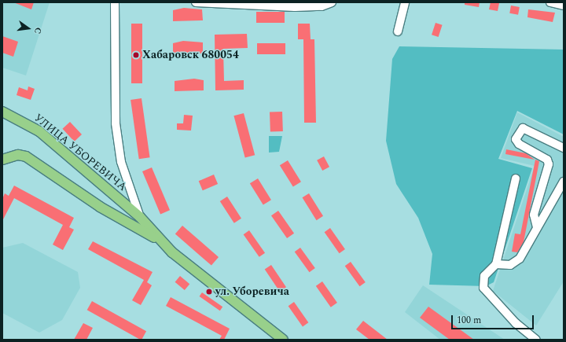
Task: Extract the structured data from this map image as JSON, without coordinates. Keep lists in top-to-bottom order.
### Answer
{
  "streets": {
    "main road": ["УЛИЦА УБОРЕВИЧА"]
  },
  "places": ["Хабаровск 680054", "ул. Уборевича"],
  "scale_bar": "100 m",
  "north": "right"
}
